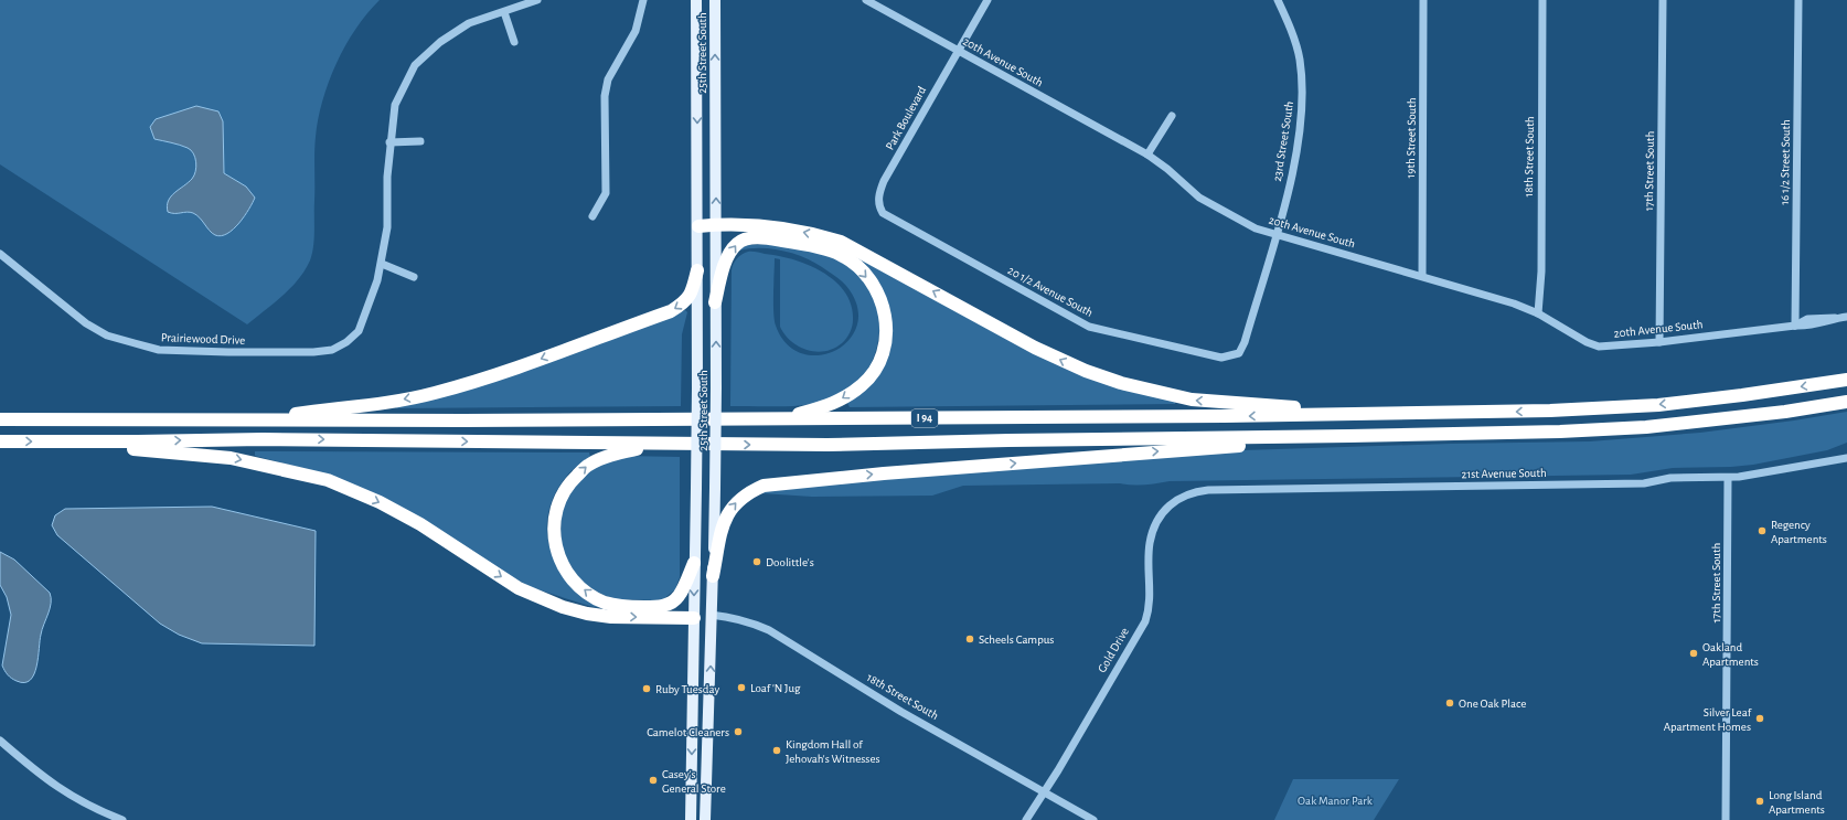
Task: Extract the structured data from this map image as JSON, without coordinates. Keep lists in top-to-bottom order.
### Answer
{
  "streets": {
    "highway": ["I 94"],
    "main road": ["25th Street South", "18th Street South"],
    "street": [
      "20th Avenue South",
      "Park Boulevard",
      "19th Street South",
      "23rd Street South",
      "16 1/2 Street South",
      "17th Street South",
      "20 1/2 Avenue South",
      "Prairiewood Drive",
      "21st Avenue South",
      "Gold Drive"
    ]
  },
  "crossings": [
    ["25th Street South", "18th Street South"],
    ["20th Avenue South", "Park Boulevard"],
    ["20th Avenue South", "19th Street South"],
    ["20th Avenue South", "23rd Street South"],
    ["20th Avenue South", "18th Street South"],
    ["20th Avenue South", "16 1/2 Street South"],
    ["20th Avenue South", "17th Street South"],
    ["Park Boulevard", "20 1/2 Avenue South"],
    ["23rd Street South", "20 1/2 Avenue South"],
    ["18th Street South", "Gold Drive"],
    ["17th Street South", "21st Avenue South"],
    ["21st Avenue South", "Gold Drive"]
  ],
  "parks": ["Oak Manor Park"],
  "places": [
    "Regency Apartments",
    "Doolittle's",
    "Scheels Campus",
    "Oakland Apartments",
    "Loaf 'N Jug",
    "Ruby Tuesday",
    "One Oak Place",
    "Silver Leaf Apartment Homes",
    "Camelot Cleaners",
    "Kingdom Hall of Jehovah's Witnesses",
    "Casey's General Store",
    "Long Island Apartments"
  ]
}
